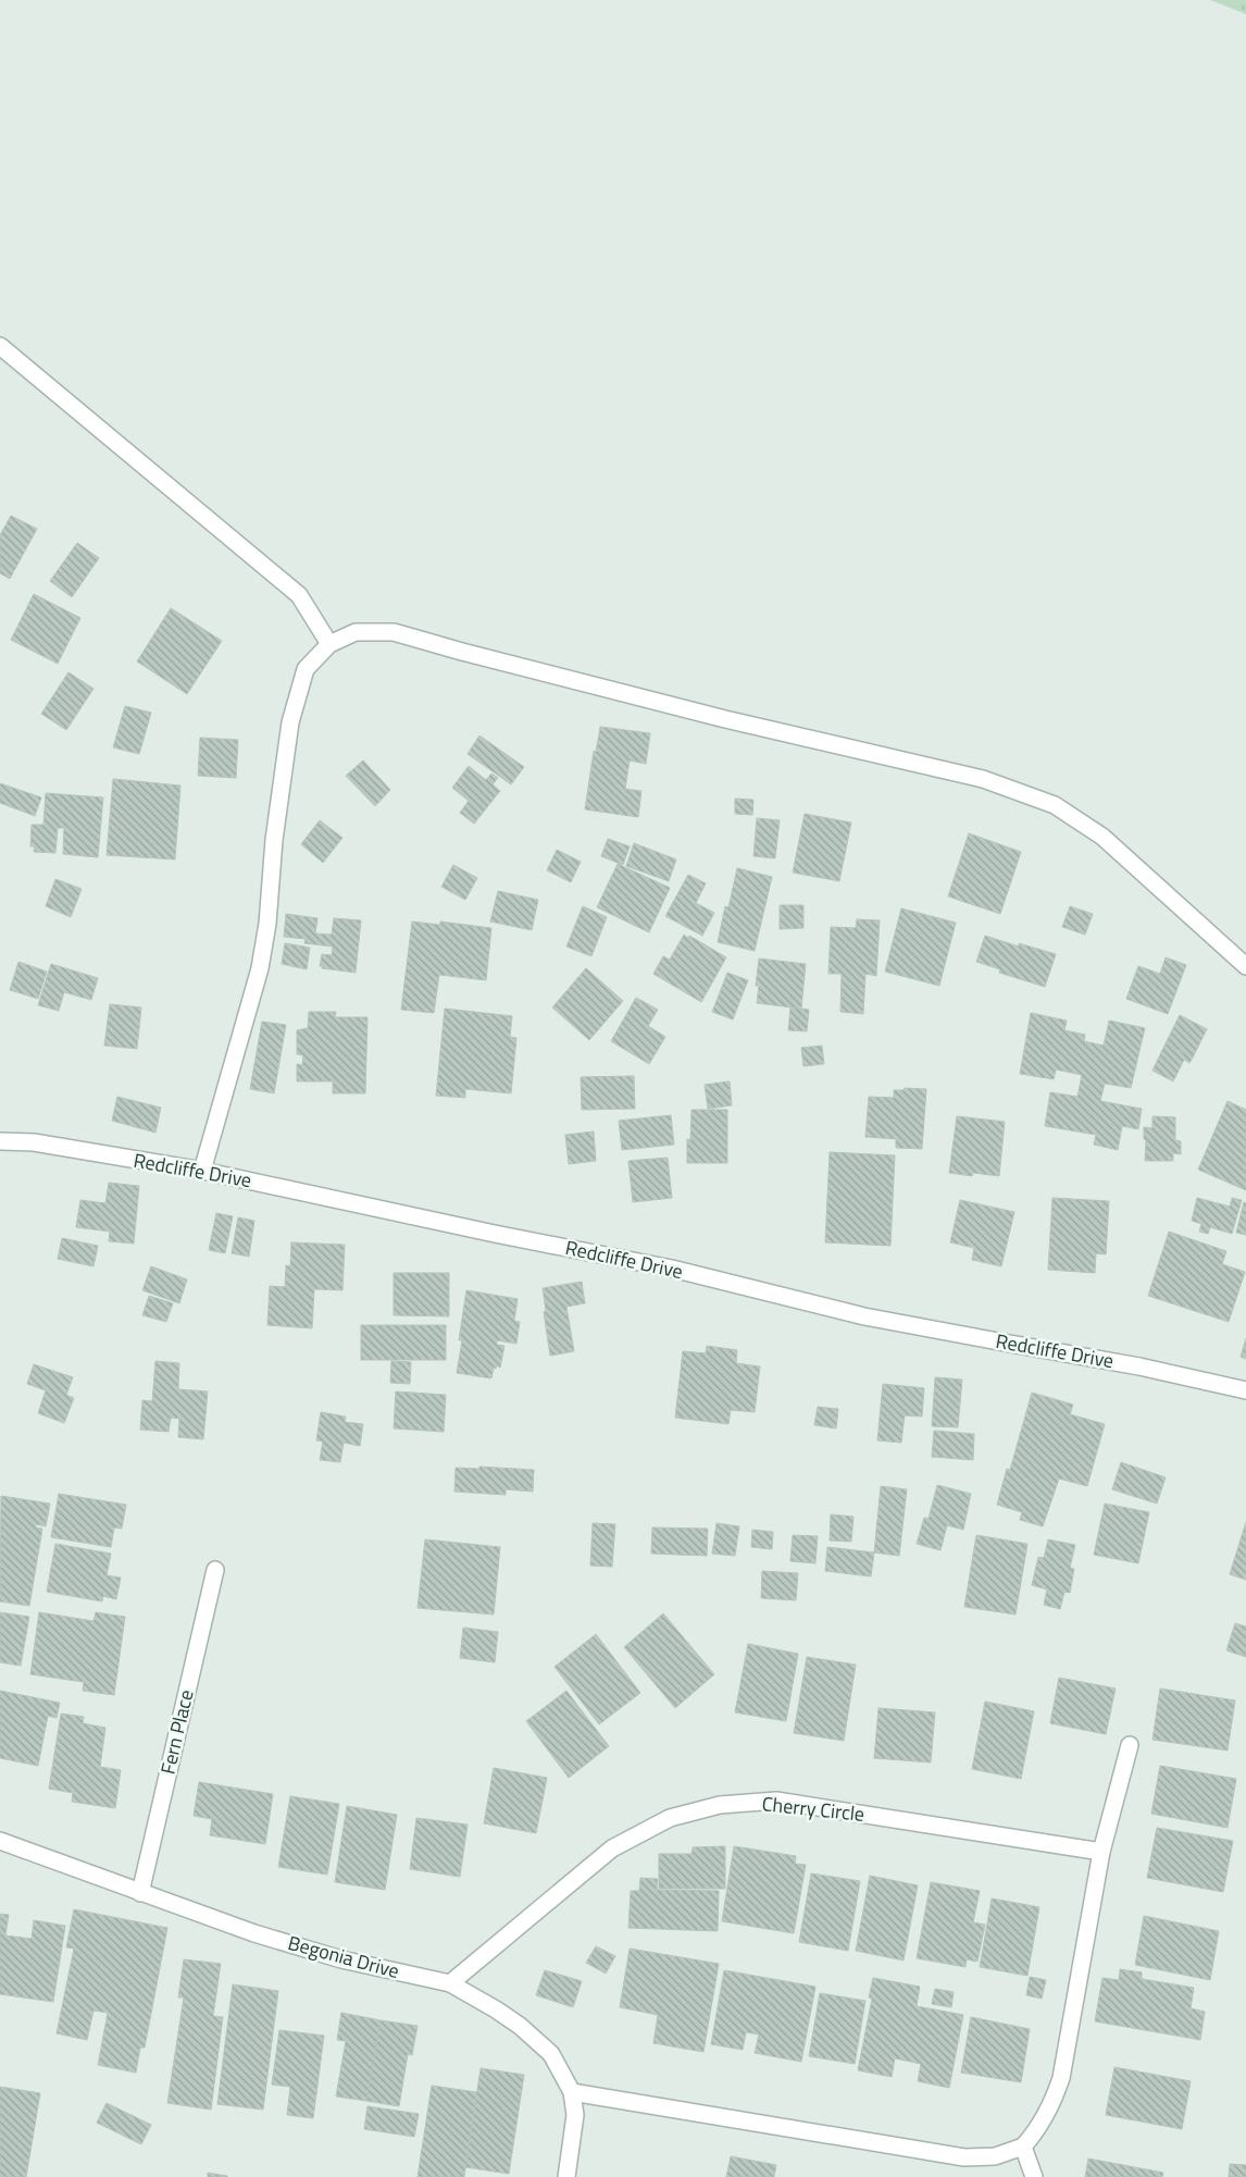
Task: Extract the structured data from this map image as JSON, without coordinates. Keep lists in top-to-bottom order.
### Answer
{
  "streets": {
    "street": [
      "Redcliffe Drive",
      "Fern Place",
      "Cherry Circle",
      "Begonia Drive"
    ]
  },
  "crossings": [
    ["Fern Place", "Begonia Drive"],
    ["Cherry Circle", "Begonia Drive"]
  ]
}
